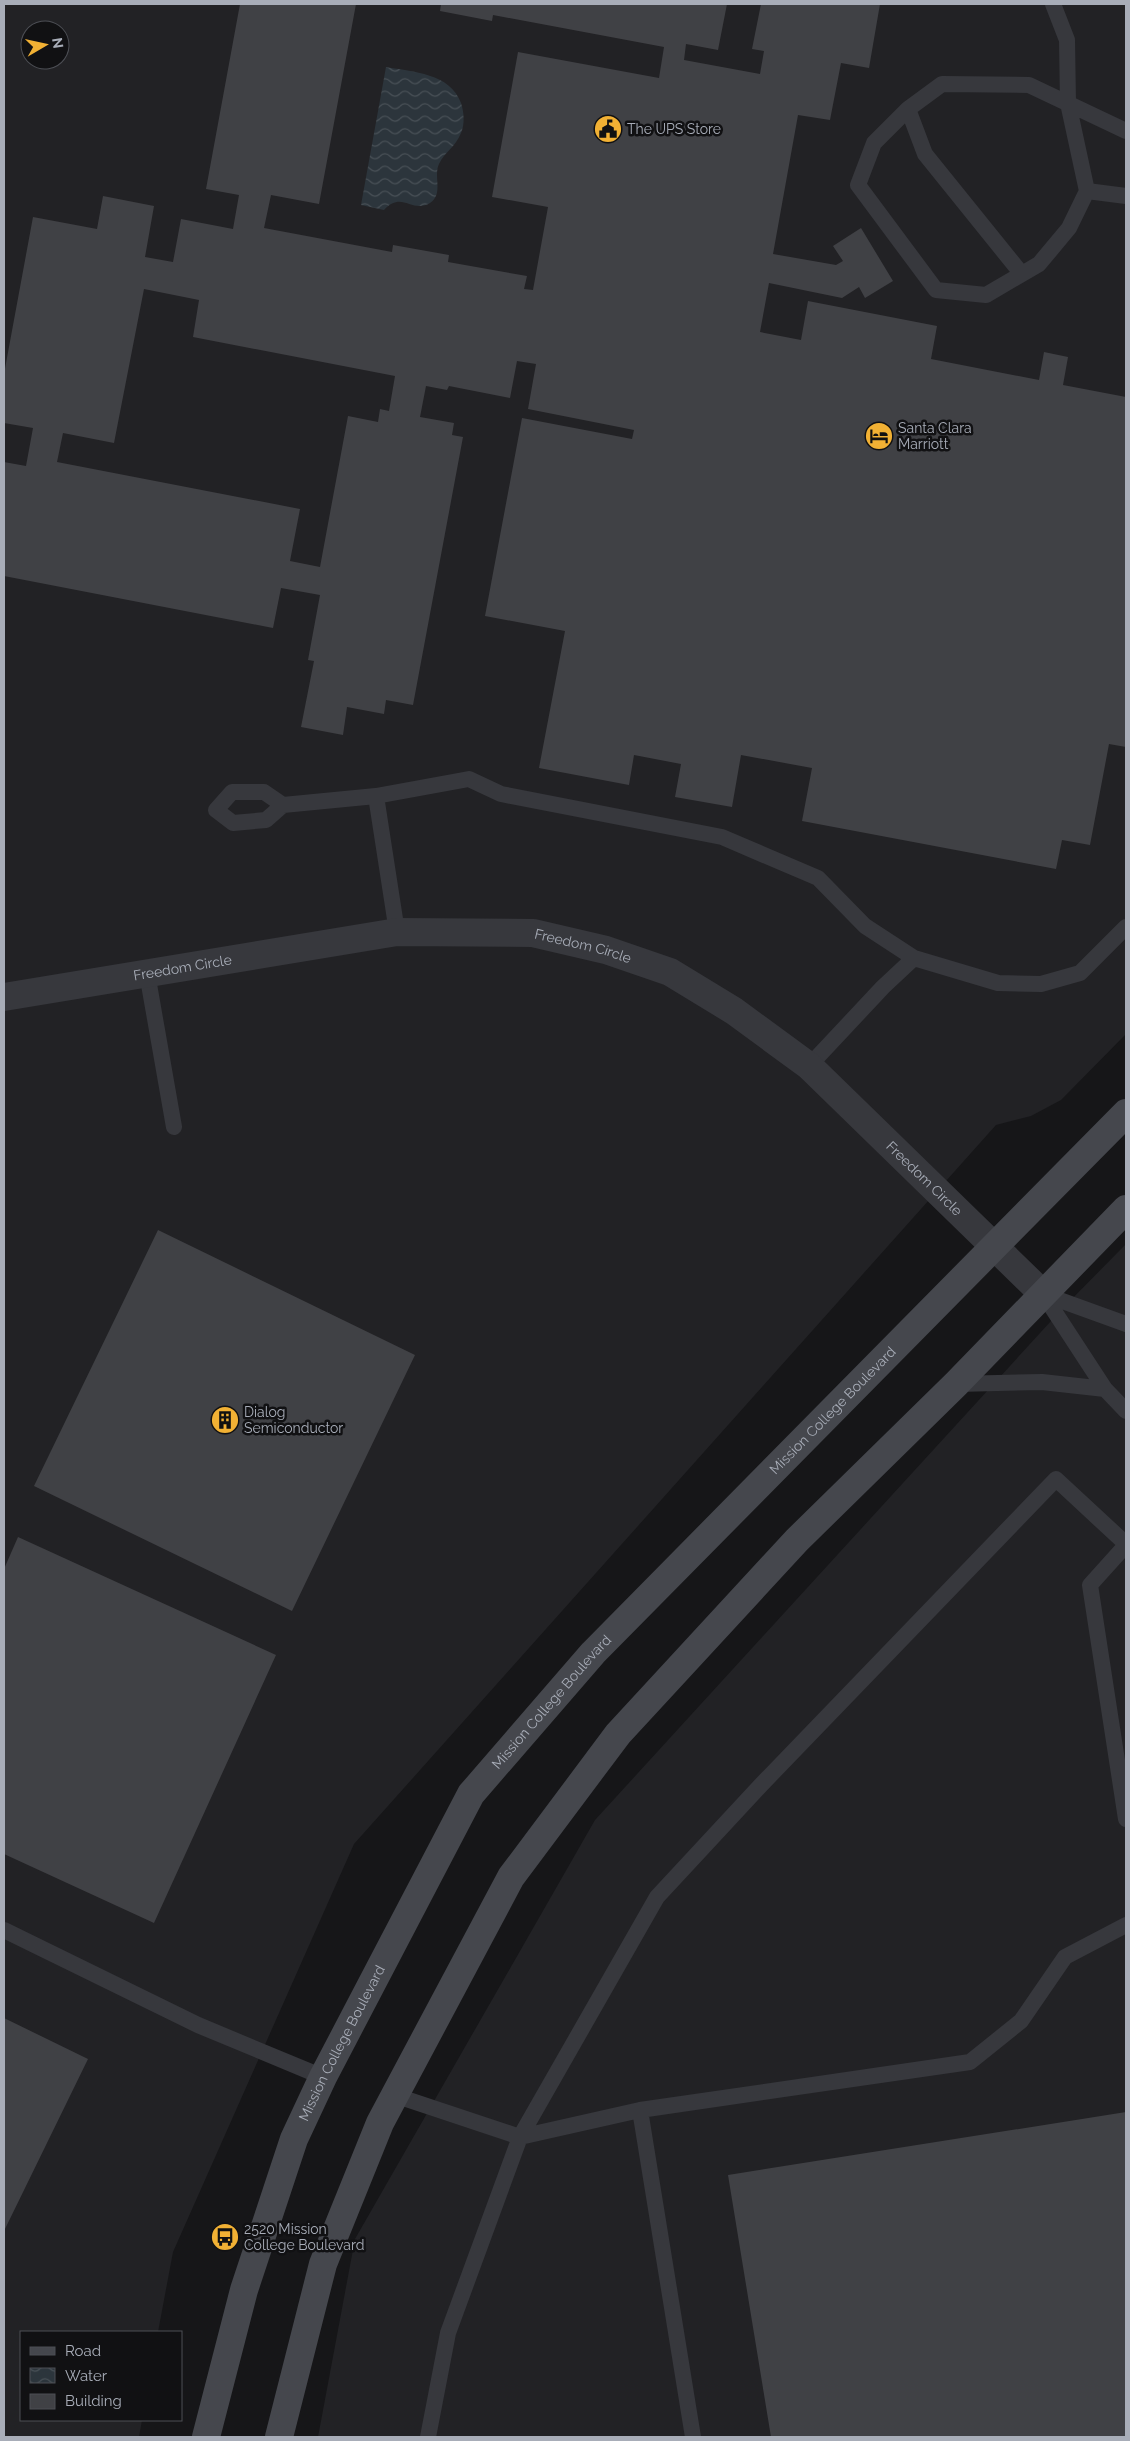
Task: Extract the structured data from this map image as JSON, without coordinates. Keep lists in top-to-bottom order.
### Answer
{
  "streets": {
    "main road": ["Mission College Boulevard"],
    "street": ["Freedom Circle"]
  },
  "crossings": [
    ["Freedom Circle", "Mission College Boulevard"]
  ],
  "places": {
    "public building": ["The UPS Store"],
    "hotel": ["Santa Clara Marriott"],
    "building": ["Dialog Semiconductor"],
    "bus stop": ["2520 Mission College Boulevard"]
  },
  "legend": ["Road", "Water", "Building"],
  "north": "right"
}
